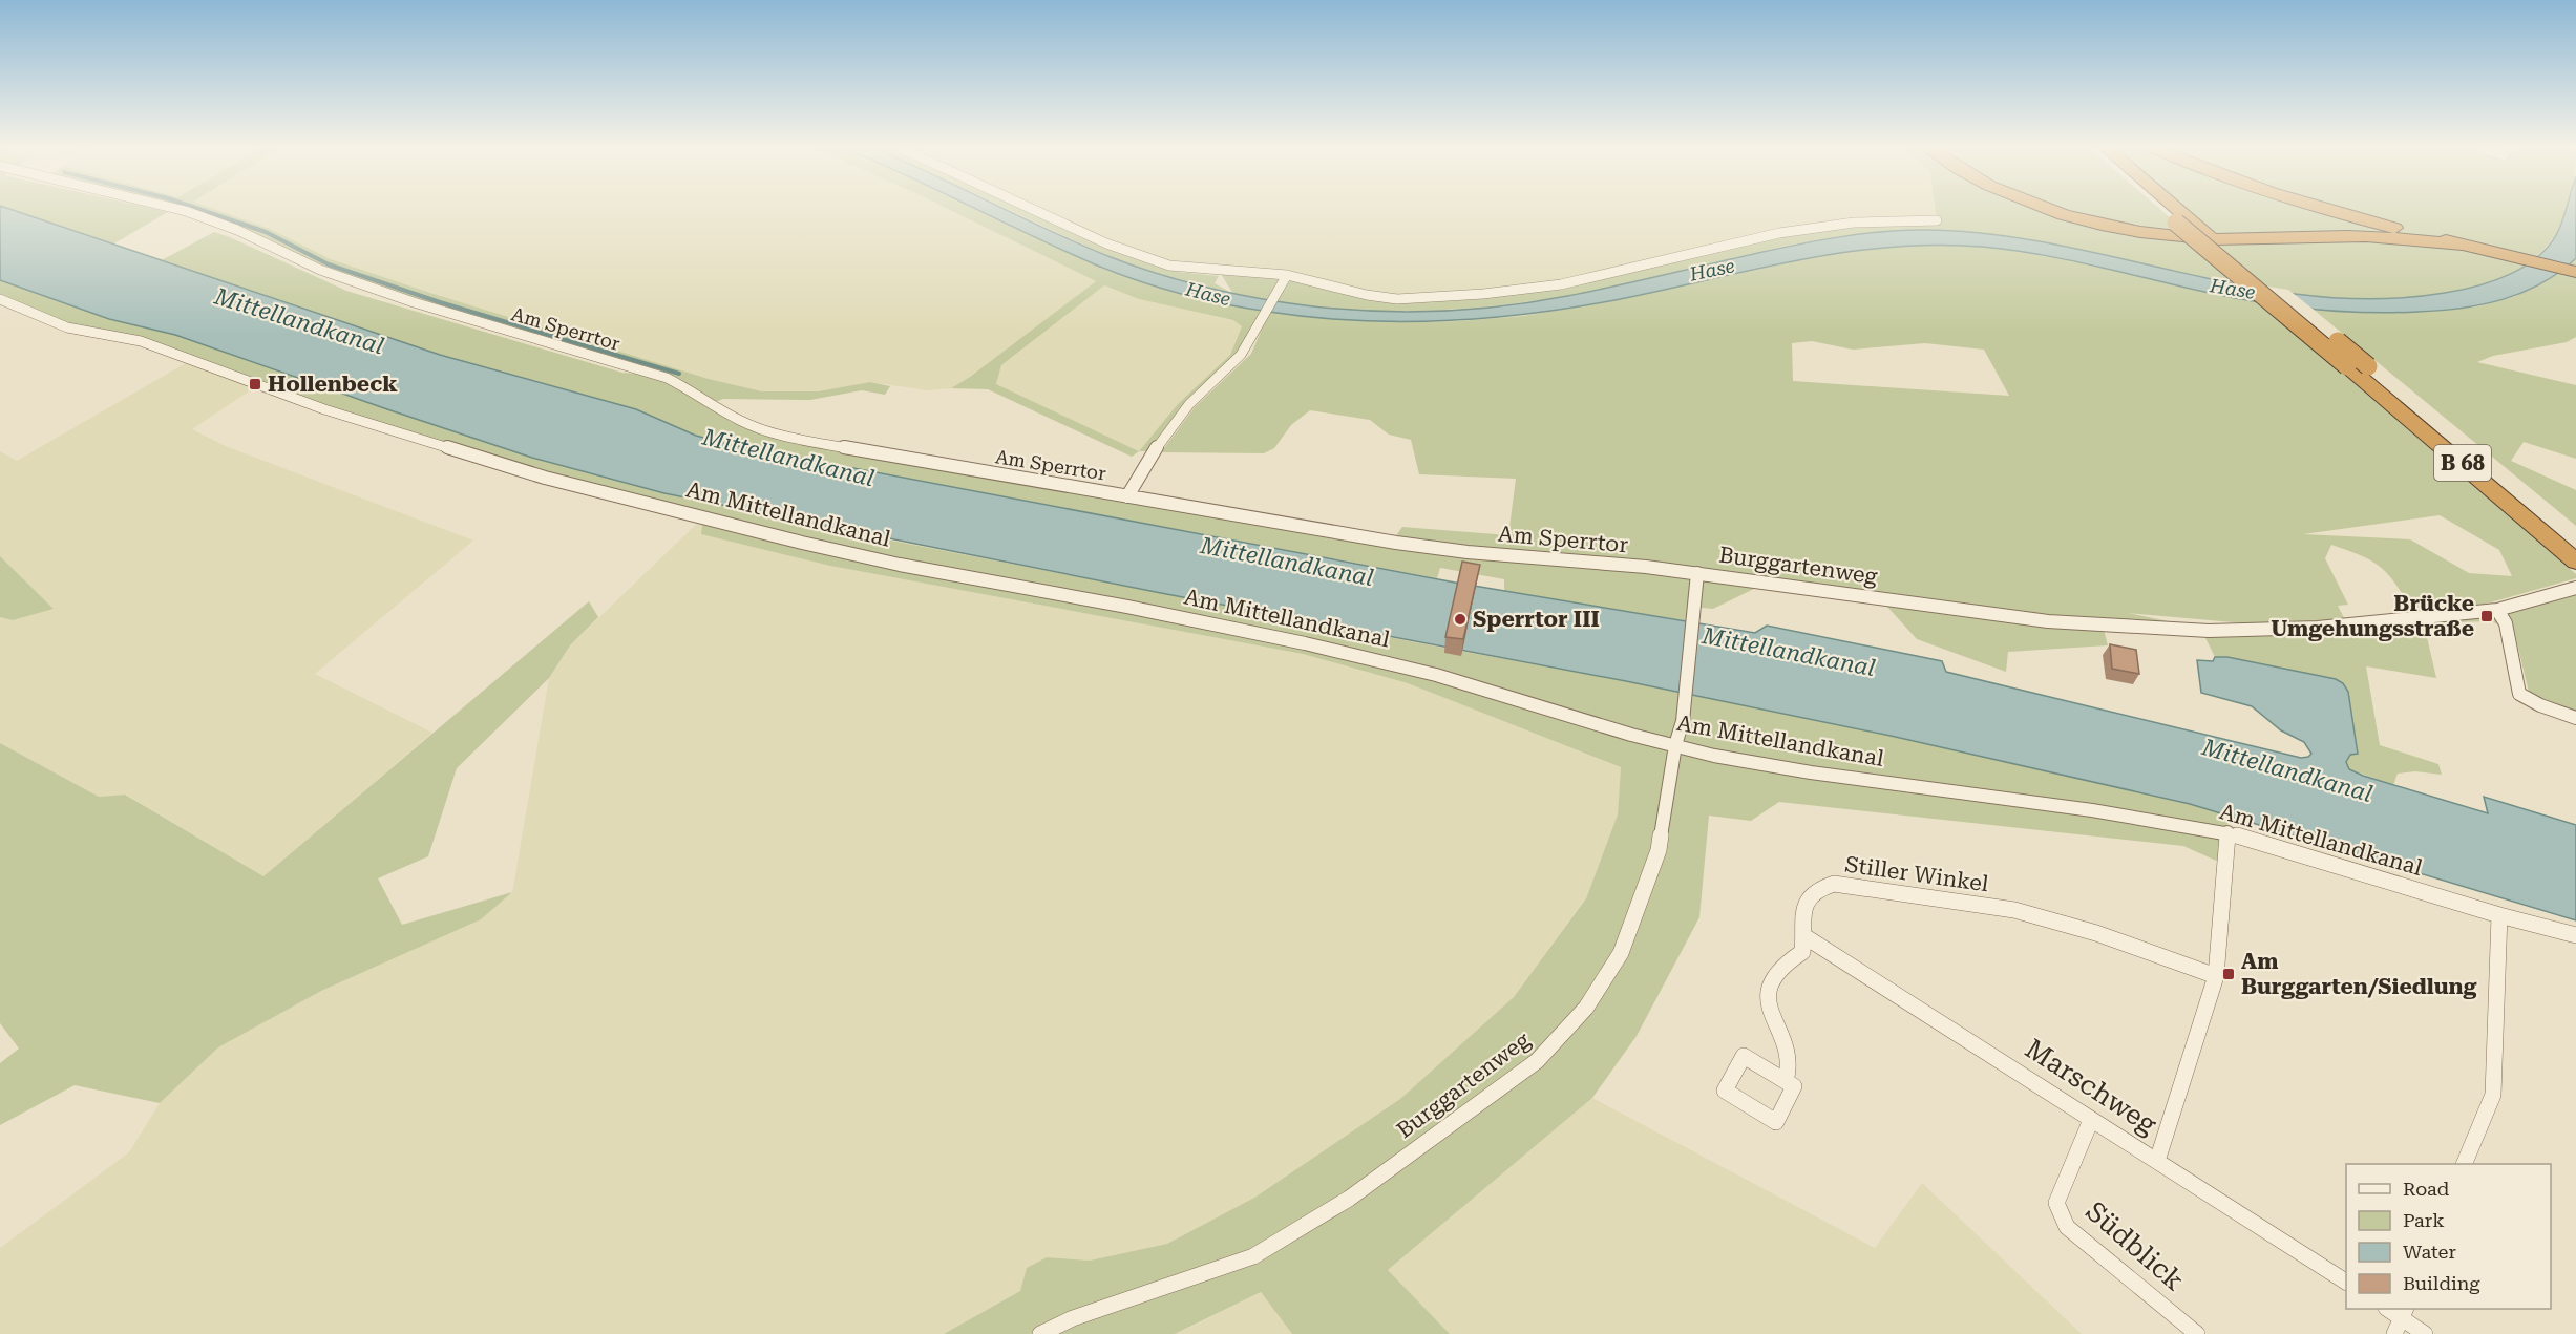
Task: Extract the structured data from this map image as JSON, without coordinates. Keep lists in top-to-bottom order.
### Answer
{
  "streets": {
    "highway": ["B 68"],
    "street": [
      "Am Sperrtor",
      "Am Mittellandkanal",
      "Burggartenweg",
      "Stiller Winkel",
      "Marschweg",
      "Südblick"
    ]
  },
  "crossings": [
    ["Am Sperrtor", "Burggartenweg"],
    ["Am Mittellandkanal", "Burggartenweg"],
    ["Stiller Winkel", "Marschweg"],
    ["Marschweg", "Südblick"]
  ],
  "water": ["Hase", "Mittellandkanal"],
  "places": {
    "transit": ["Hollenbeck", "Brücke Umgehungsstraße", "Am Burggarten/Siedlung"],
    "other": ["Sperrtor III"]
  },
  "legend": [
    "Road",
    "Park",
    "Water",
    "Building"
  ]
}
